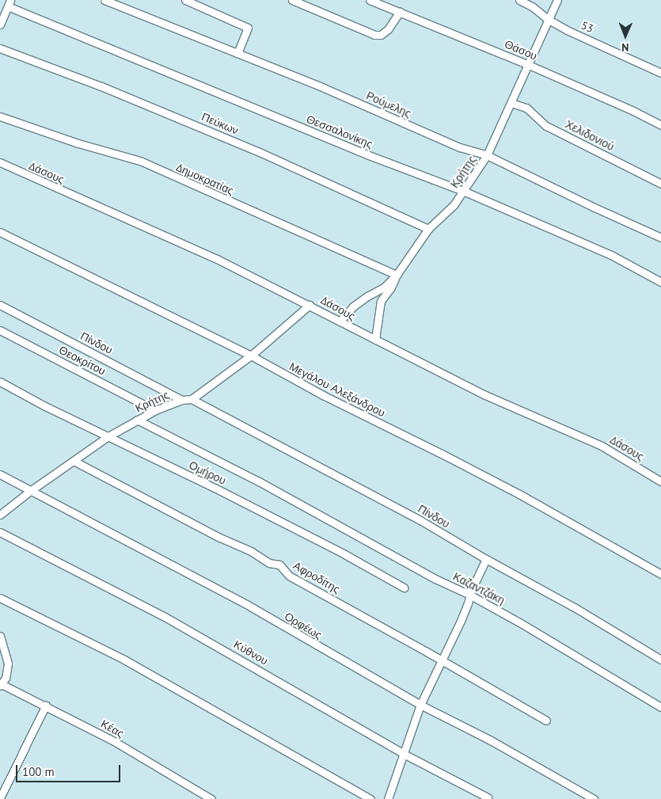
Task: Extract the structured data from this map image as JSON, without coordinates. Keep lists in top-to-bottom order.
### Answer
{
  "streets": {
    "street": [
      "53",
      "Θάσου",
      "Ρούμελης",
      "Πεύκων",
      "Θεσσαλονίκης",
      "Χελιδονιού",
      "Κρήτης",
      "Δάσους",
      "Δημοκρατίας",
      "Πίνδου",
      "Θεοκρίτου",
      "Μεγάλου Αλεξάνδρου",
      "Ομήρου",
      "Αφροδίτης",
      "Καζαντζάκη",
      "Ορφέως",
      "Κύθνου",
      "Κέας"
    ]
  },
  "crossings": [
    ["53", "Κρήτης"],
    ["Θάσου", "Κρήτης"],
    ["Ρούμελης", "Κρήτης"],
    ["Πεύκων", "Κρήτης"],
    ["Θεσσαλονίκης", "Κρήτης"],
    ["Χελιδονιού", "Κρήτης"],
    ["Κρήτης", "Δάσους"],
    ["Κρήτης", "Δημοκρατίας"],
    ["Κρήτης", "Πίνδου"],
    ["Κρήτης", "Θεοκρίτου"],
    ["Κρήτης", "Ομήρου"],
    ["Κρήτης", "Αφροδίτης"],
    ["Κρήτης", "Καζαντζάκη"],
    ["Κρήτης", "Ορφέως"]
  ],
  "scale_bar": "100 m",
  "north": "bottom"
}
